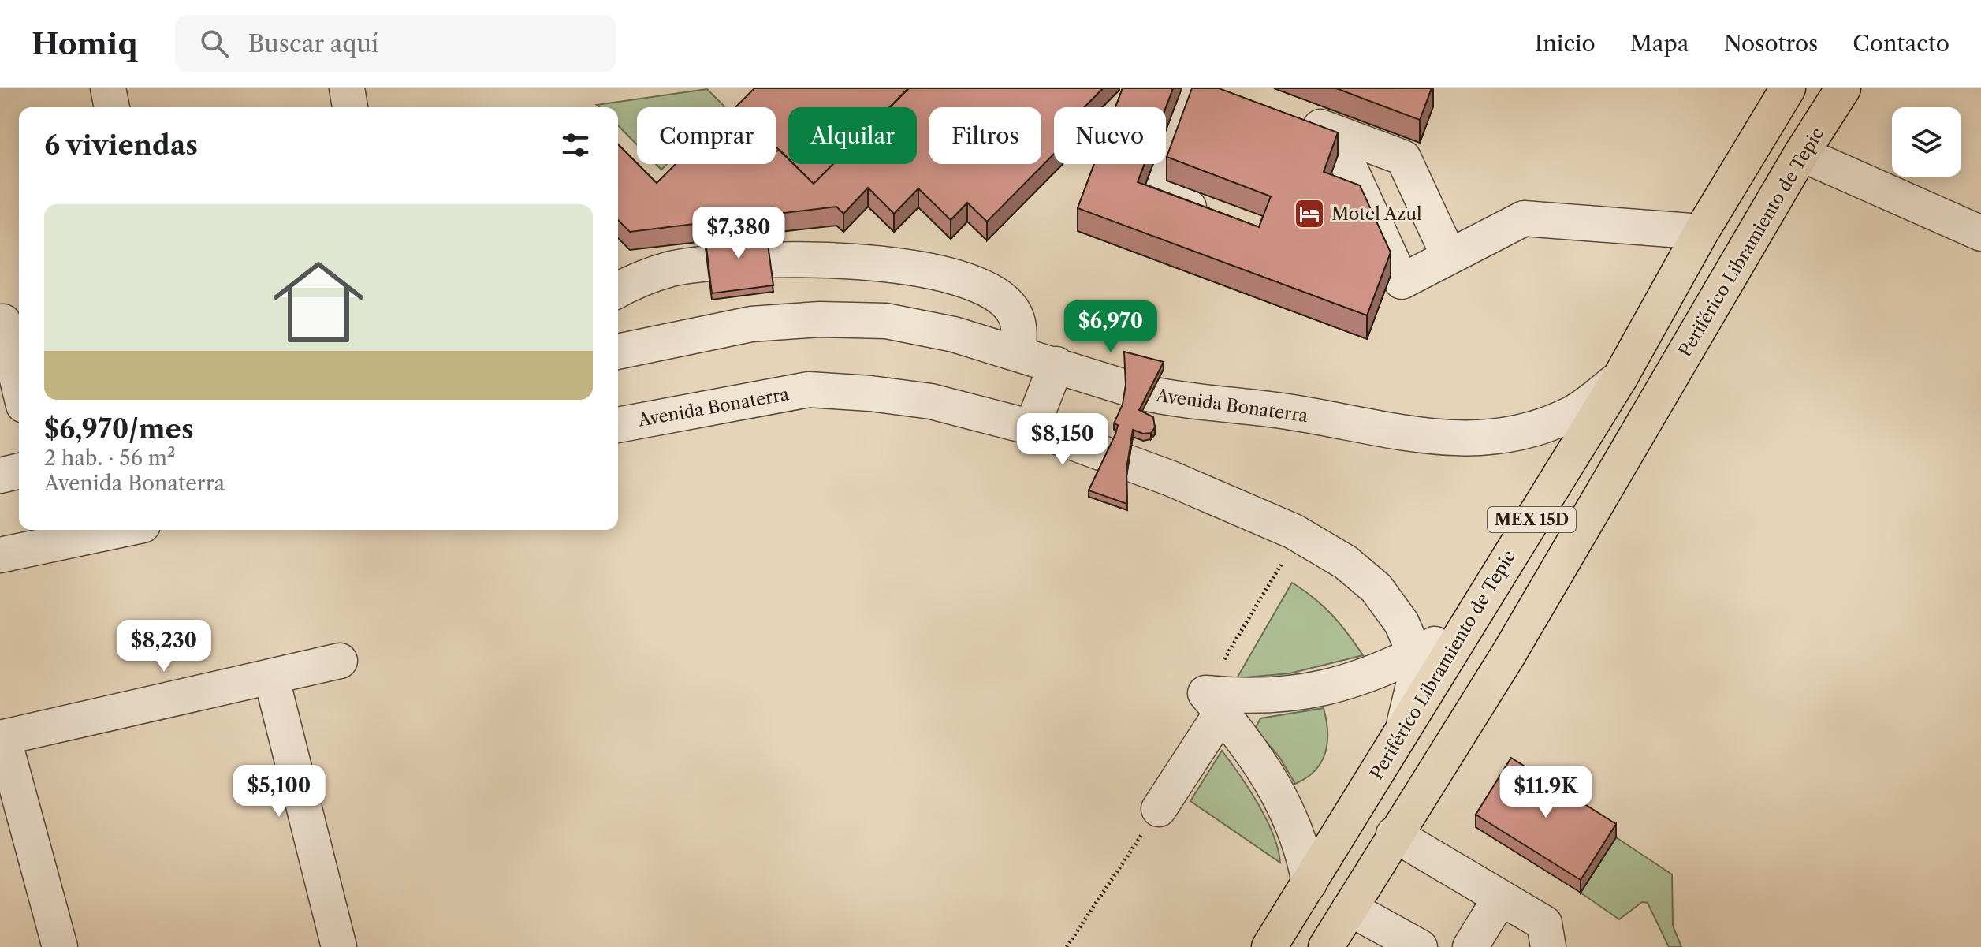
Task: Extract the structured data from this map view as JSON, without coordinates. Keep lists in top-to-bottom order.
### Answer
{
  "streets": {
    "highway": ["Periférico Libramiento de Tepic", "MEX 15D"],
    "street": ["Avenida Bonaterra"]
  },
  "crossings": [
    ["Periférico Libramiento de Tepic", "Avenida Bonaterra"]
  ],
  "places": {
    "hotel": ["Motel Azul"]
  },
  "page": {
    "header": "Homiq",
    "search": "Buscar aquí",
    "nav": [
      "Inicio",
      "Mapa",
      "Nosotros",
      "Contacto"
    ],
    "chip": [
      "Comprar",
      "Alquilar",
      "Filtros",
      "Nuevo"
    ],
    "heading": "6 viviendas",
    "list": [
      {
        "name": "$6,970/mes",
        "note": "2 hab. · 56 m² · Avenida Bonaterra"
      }
    ],
    "price": [
      "$7,380",
      "$6,970",
      "$8,150",
      "$8,230",
      "$5,100",
      "$11.9K"
    ]
  }
}
